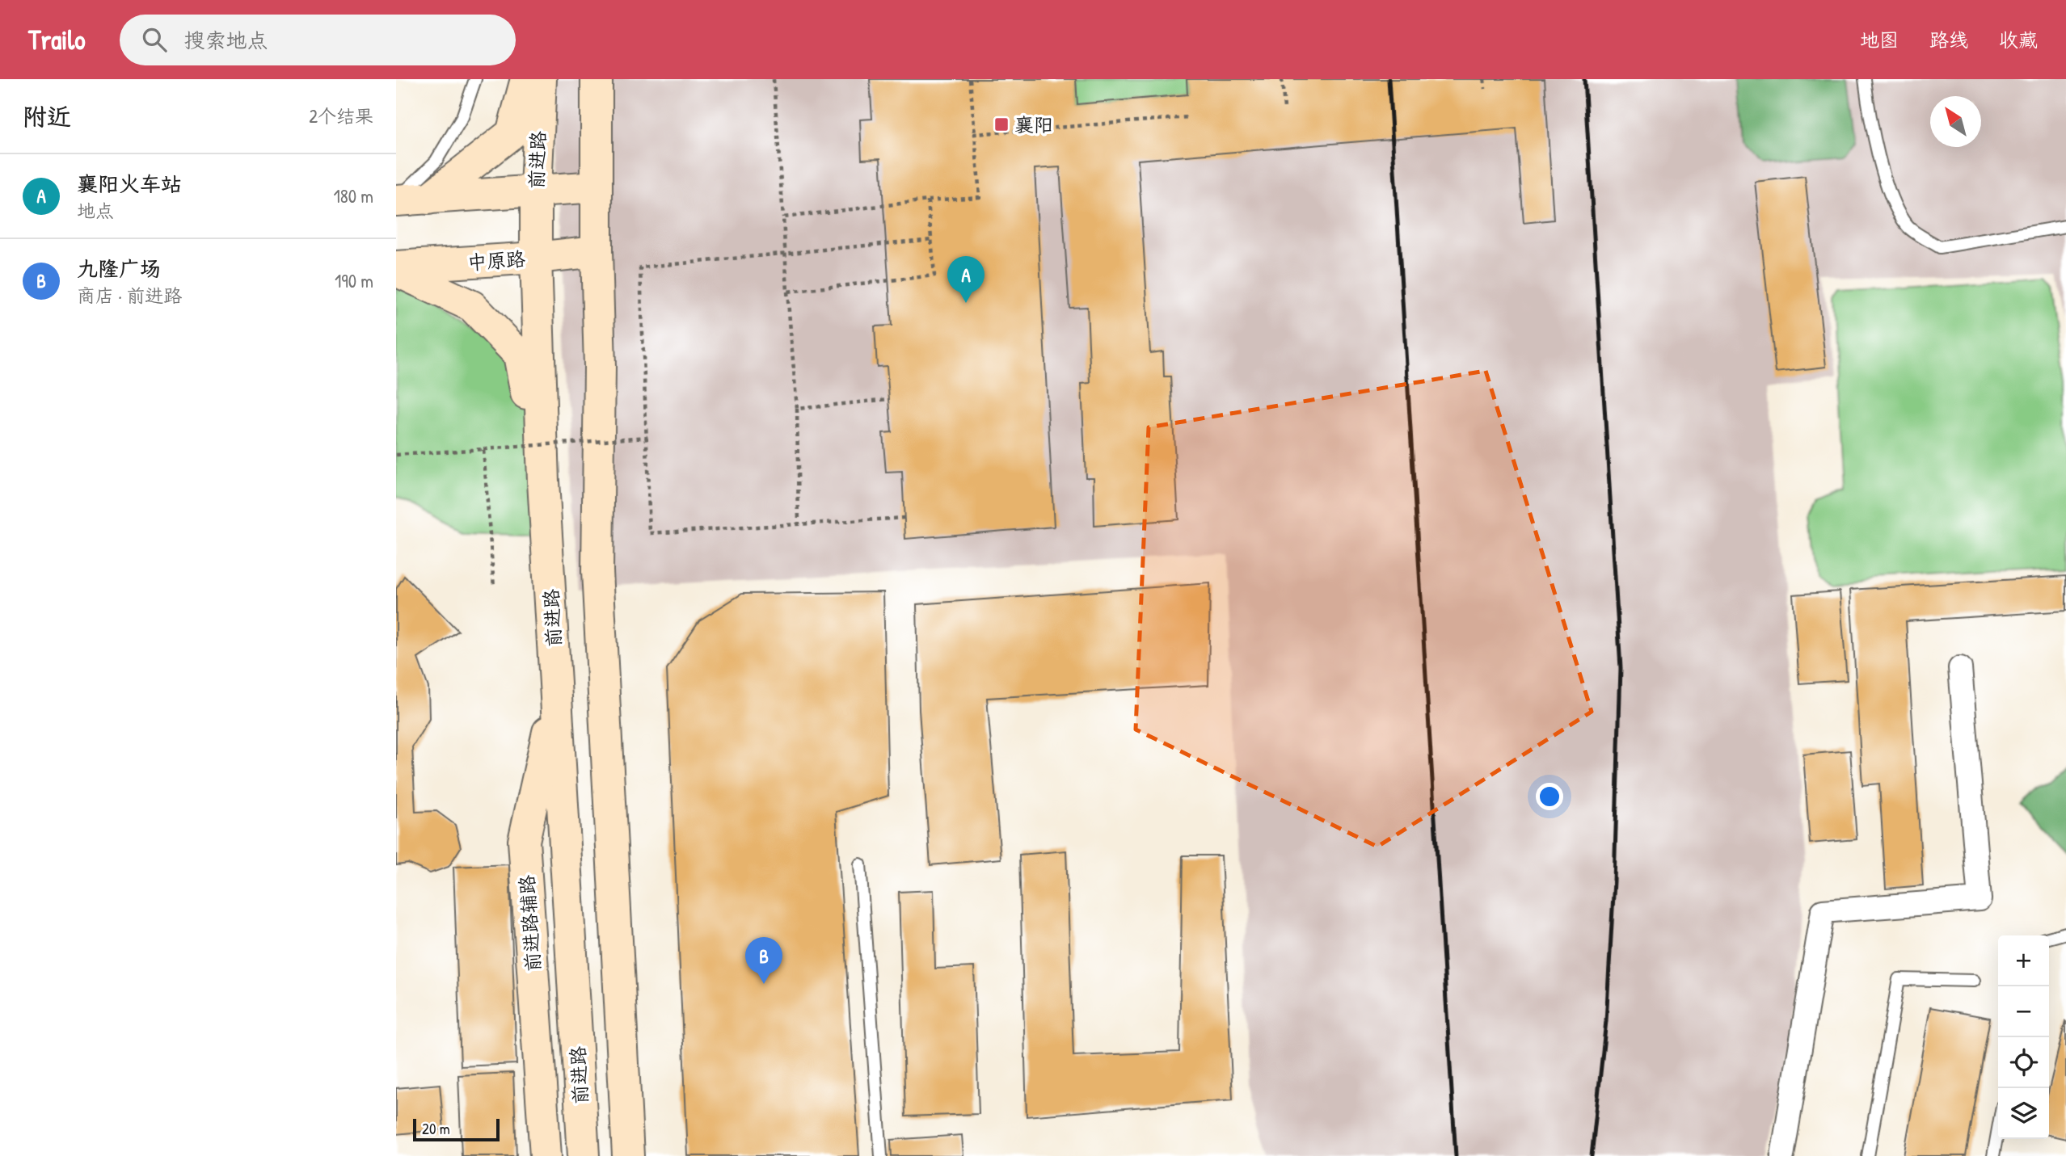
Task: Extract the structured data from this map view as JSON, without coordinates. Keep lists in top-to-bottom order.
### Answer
{
  "streets": {
    "main road": ["前进路", "中原路", "前进路辅路"]
  },
  "crossings": [
    ["前进路", "中原路"],
    ["前进路", "前进路辅路"]
  ],
  "places": {
    "transit": ["襄阳"]
  },
  "scale_bar": "20 m",
  "north": "top left",
  "page": {
    "header": "Trailo",
    "search": "搜索地点",
    "nav": ["地图", "路线", "收藏"],
    "heading": ["附近", "2个结果"],
    "list": [
      {
        "mark": "A",
        "name": "襄阳火车站",
        "note": "地点",
        "value": "180 m"
      },
      {
        "mark": "B",
        "name": "九隆广场",
        "note": "商店 · 前进路",
        "value": "190 m"
      }
    ],
    "pins": ["A", "B"],
    "map_buttons": ["+", "−"],
    "scale": "20 m"
  }
}
